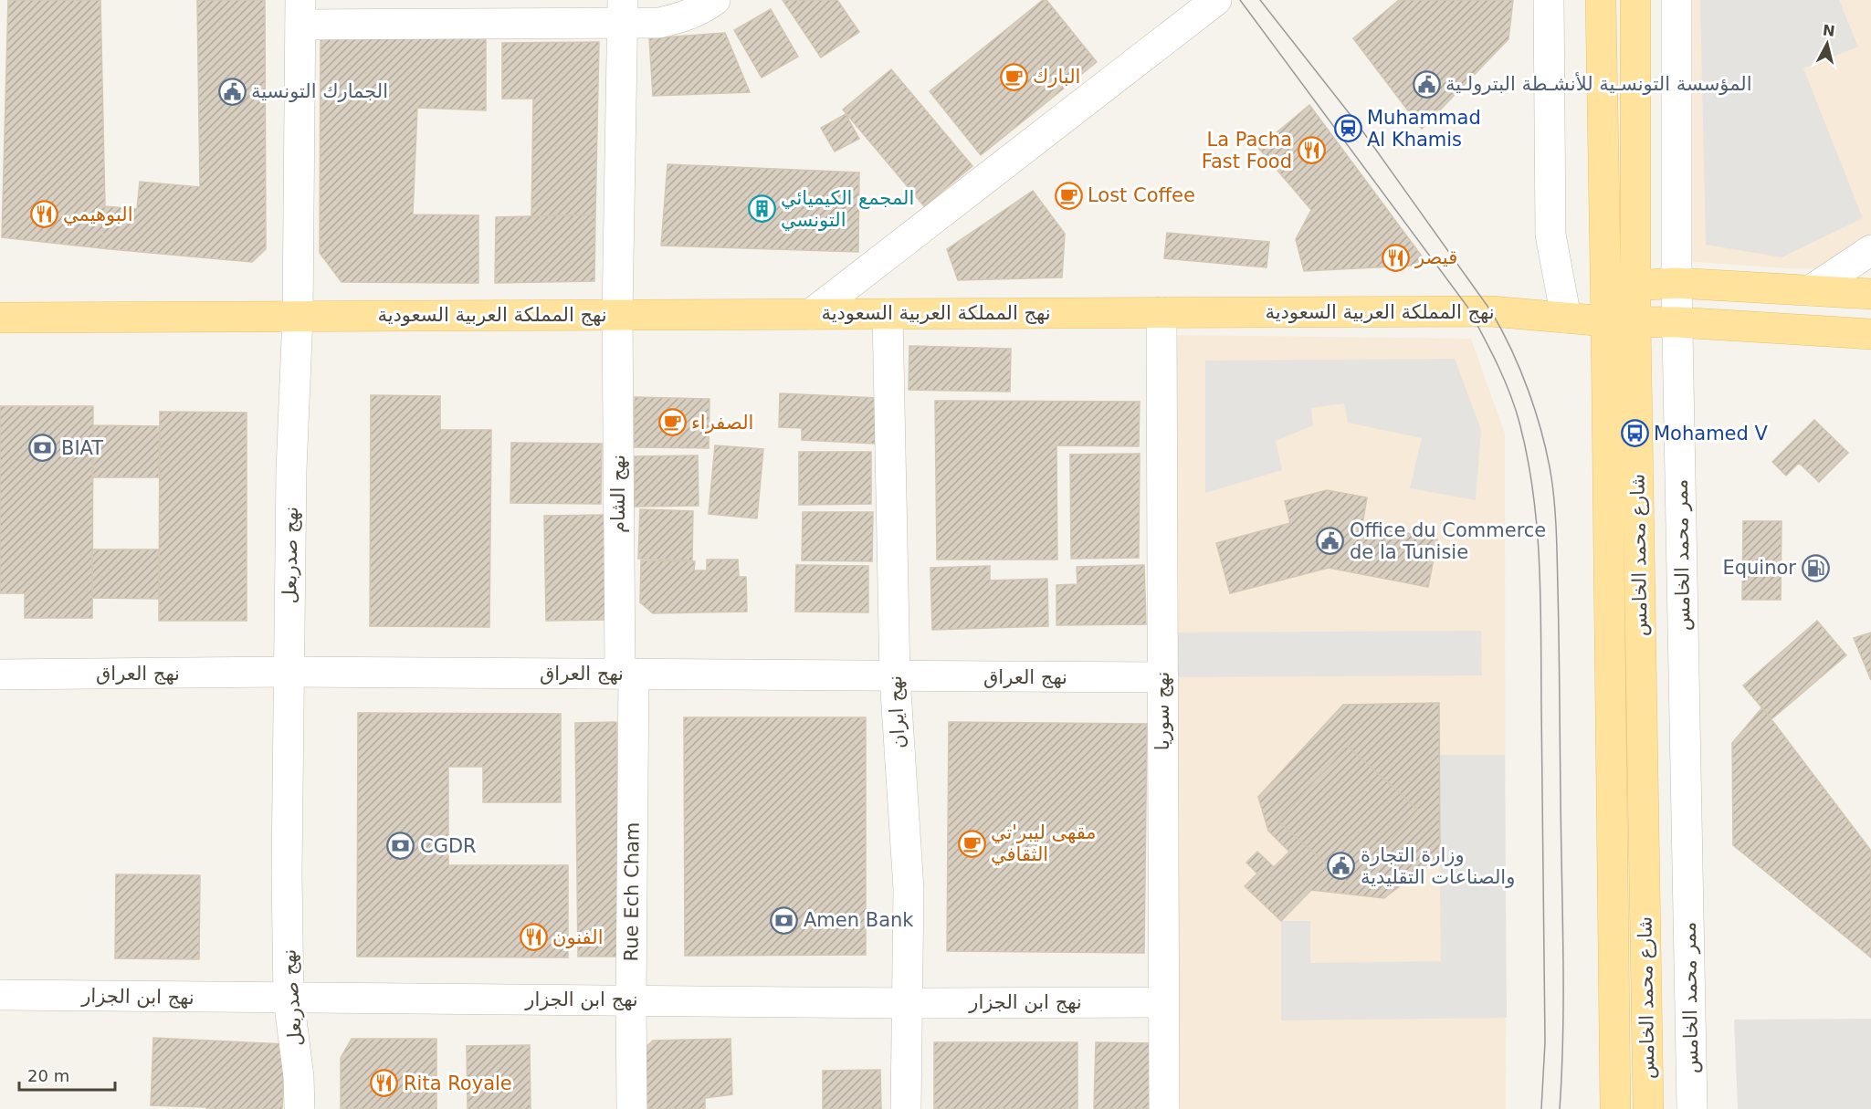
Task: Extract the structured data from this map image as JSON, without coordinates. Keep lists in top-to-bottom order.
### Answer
{
  "streets": {
    "main road": ["نهج المملكة العربية السعودية", "شارع محمد الخامس"],
    "street": [
      "نهج الشام",
      "نهج صدربعل",
      "ممر محمد الخامس",
      "نهج العراق",
      "نهج سوريا",
      "نهج ايران",
      "Rue Ech Cham",
      "نهج ابن الجزار"
    ]
  },
  "crossings": [
    ["نهج المملكة العربية السعودية", "نهج الشام"],
    ["نهج المملكة العربية السعودية", "نهج صدربعل"],
    ["نهج المملكة العربية السعودية", "شارع محمد الخامس"],
    ["نهج المملكة العربية السعودية", "ممر محمد الخامس"],
    ["نهج المملكة العربية السعودية", "نهج سوريا"],
    ["نهج المملكة العربية السعودية", "نهج ايران"],
    ["نهج الشام", "نهج العراق"],
    ["نهج الشام", "Rue Ech Cham"],
    ["نهج صدربعل", "نهج العراق"],
    ["نهج صدربعل", "نهج ابن الجزار"],
    ["نهج العراق", "نهج سوريا"],
    ["نهج العراق", "نهج ايران"],
    ["نهج العراق", "Rue Ech Cham"],
    ["نهج سوريا", "نهج ابن الجزار"],
    ["نهج ايران", "نهج ابن الجزار"],
    ["Rue Ech Cham", "نهج ابن الجزار"]
  ],
  "places": {
    "cafe": [
      "البارك",
      "Lost Coffee",
      "الصفراء",
      "مقهى ليبر'تي الثقافي"
    ],
    "public building": [
      "المؤسسة التونسـية للأنشـطة البترولـية",
      "الجمارك التونسية",
      "Office du Commerce de la Tunisie",
      "وزارة التجارة والصناعات التقليدية"
    ],
    "station": ["Muhammad Al Khamis"],
    "restaurant": [
      "La Pacha Fast Food",
      "البوهيمي",
      "قيصر",
      "الفنون",
      "Rita Royale"
    ],
    "building": ["المجمع الكيميائي التونسي"],
    "bus stop": ["Mohamed V"],
    "bank": ["BIAT", "CGDR", "Amen Bank"],
    "fuel station": ["Equinor"]
  },
  "scale_bar": "20 m",
  "north": "top"
}
